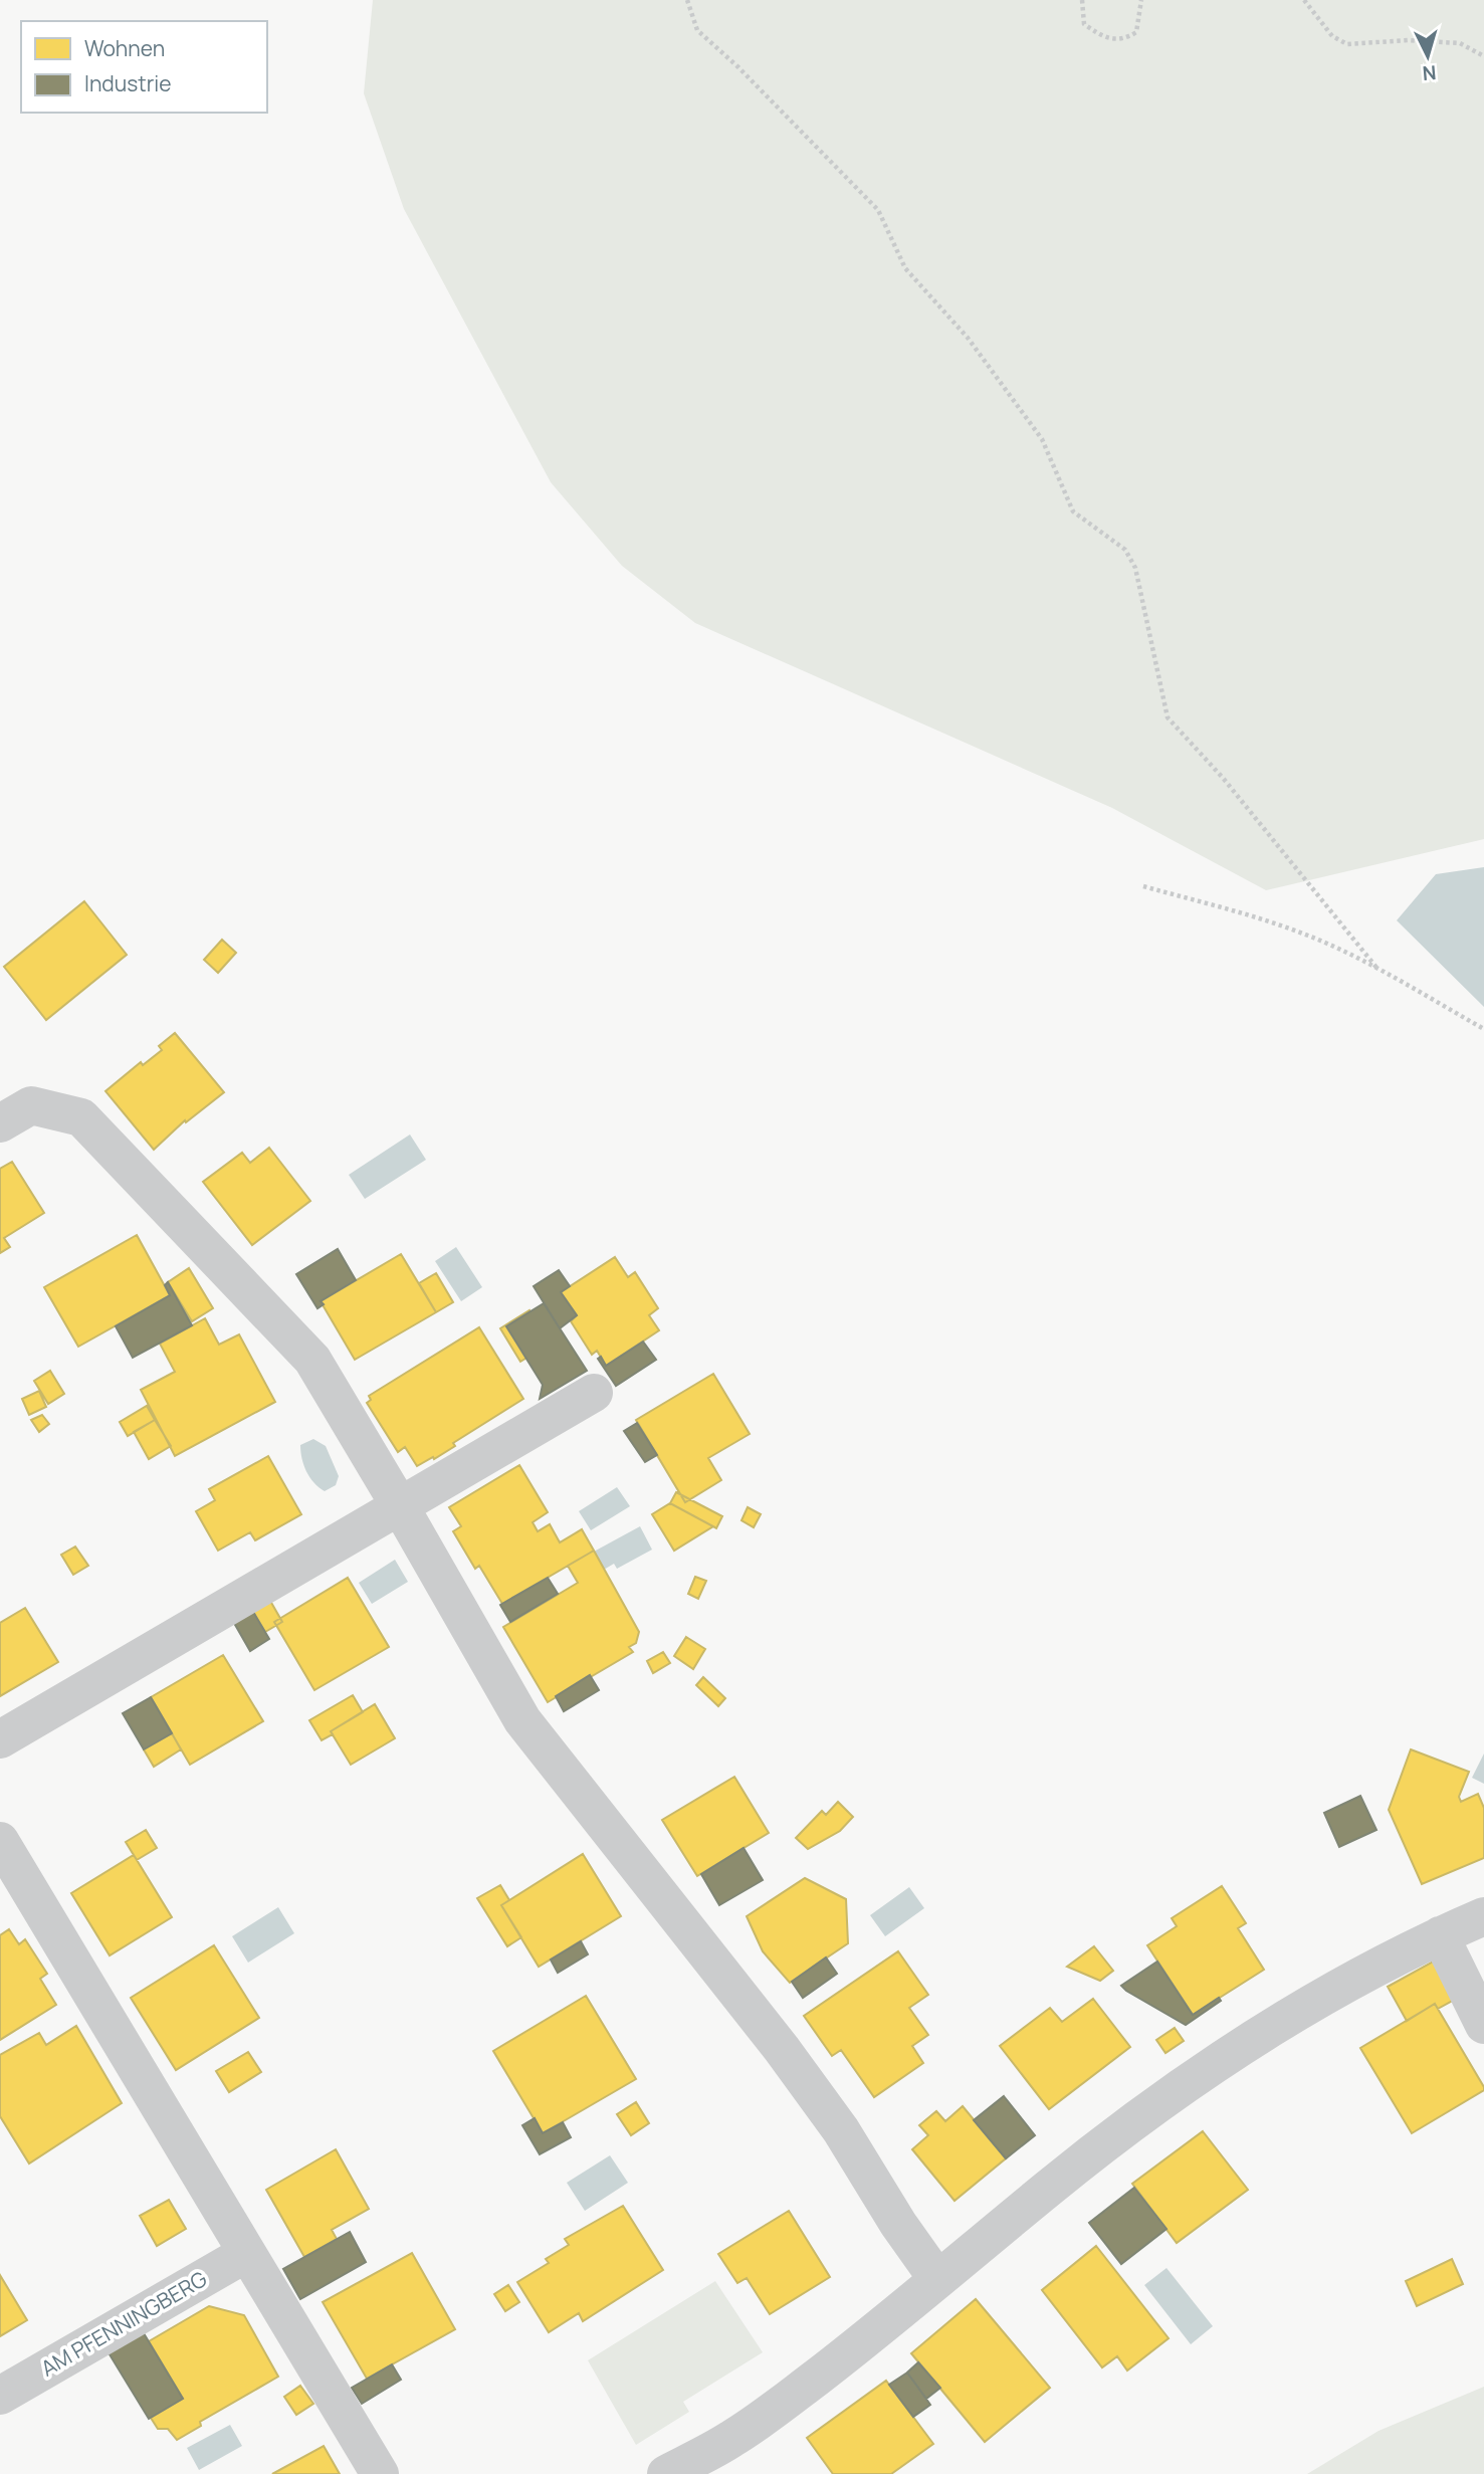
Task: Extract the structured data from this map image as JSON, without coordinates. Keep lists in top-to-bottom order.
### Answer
{
  "streets": {
    "street": ["AM PFENNINGBERG"]
  },
  "legend": ["Wohnen", "Industrie"],
  "north": "bottom"
}
